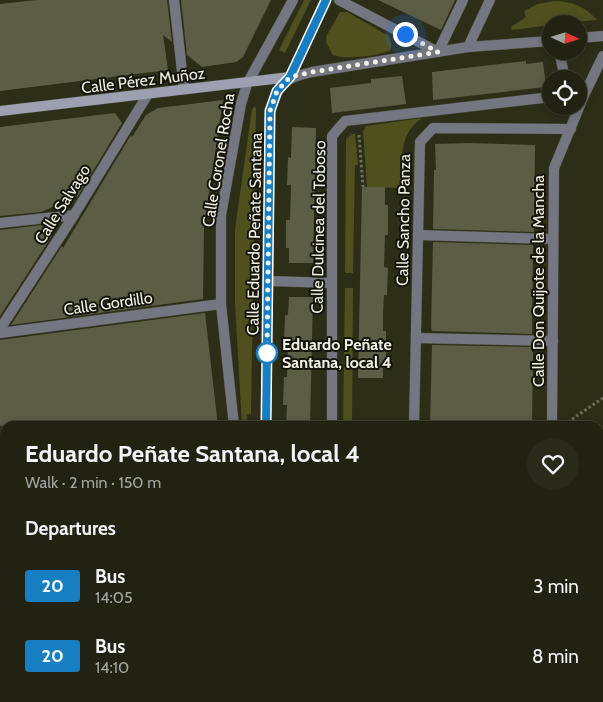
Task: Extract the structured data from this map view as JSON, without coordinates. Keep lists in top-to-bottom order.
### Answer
{
  "streets": {
    "street": [
      "Calle Pérez Muñoz",
      "Calle Coronel Rocha",
      "Calle Salvago",
      "Calle Sancho Panza",
      "Calle Dulcinea del Toboso",
      "Calle Eduardo Peñate Santana",
      "Calle Don Quijote de la Mancha",
      "Calle Gordillo"
    ]
  },
  "crossings": [
    ["Calle Pérez Muñoz", "Calle Coronel Rocha"],
    ["Calle Pérez Muñoz", "Calle Salvago"],
    ["Calle Pérez Muñoz", "Calle Eduardo Peñate Santana"],
    ["Calle Coronel Rocha", "Calle Gordillo"],
    ["Calle Sancho Panza", "Calle Don Quijote de la Mancha"]
  ],
  "places": ["Eduardo Peñate Santana, local 4"],
  "lines": ["bus line 20"],
  "north": "right",
  "page": {
    "heading": [
      ["Eduardo Peñate Santana, local 4", "Walk · 2 min · 150 m"],
      "Departures"
    ],
    "list": [
      {
        "mark": "20",
        "name": "Bus",
        "note": "14:05",
        "value": "3 min"
      },
      {
        "mark": "20",
        "name": "Bus",
        "note": "14:10",
        "value": "8 min"
      }
    ]
  }
}
